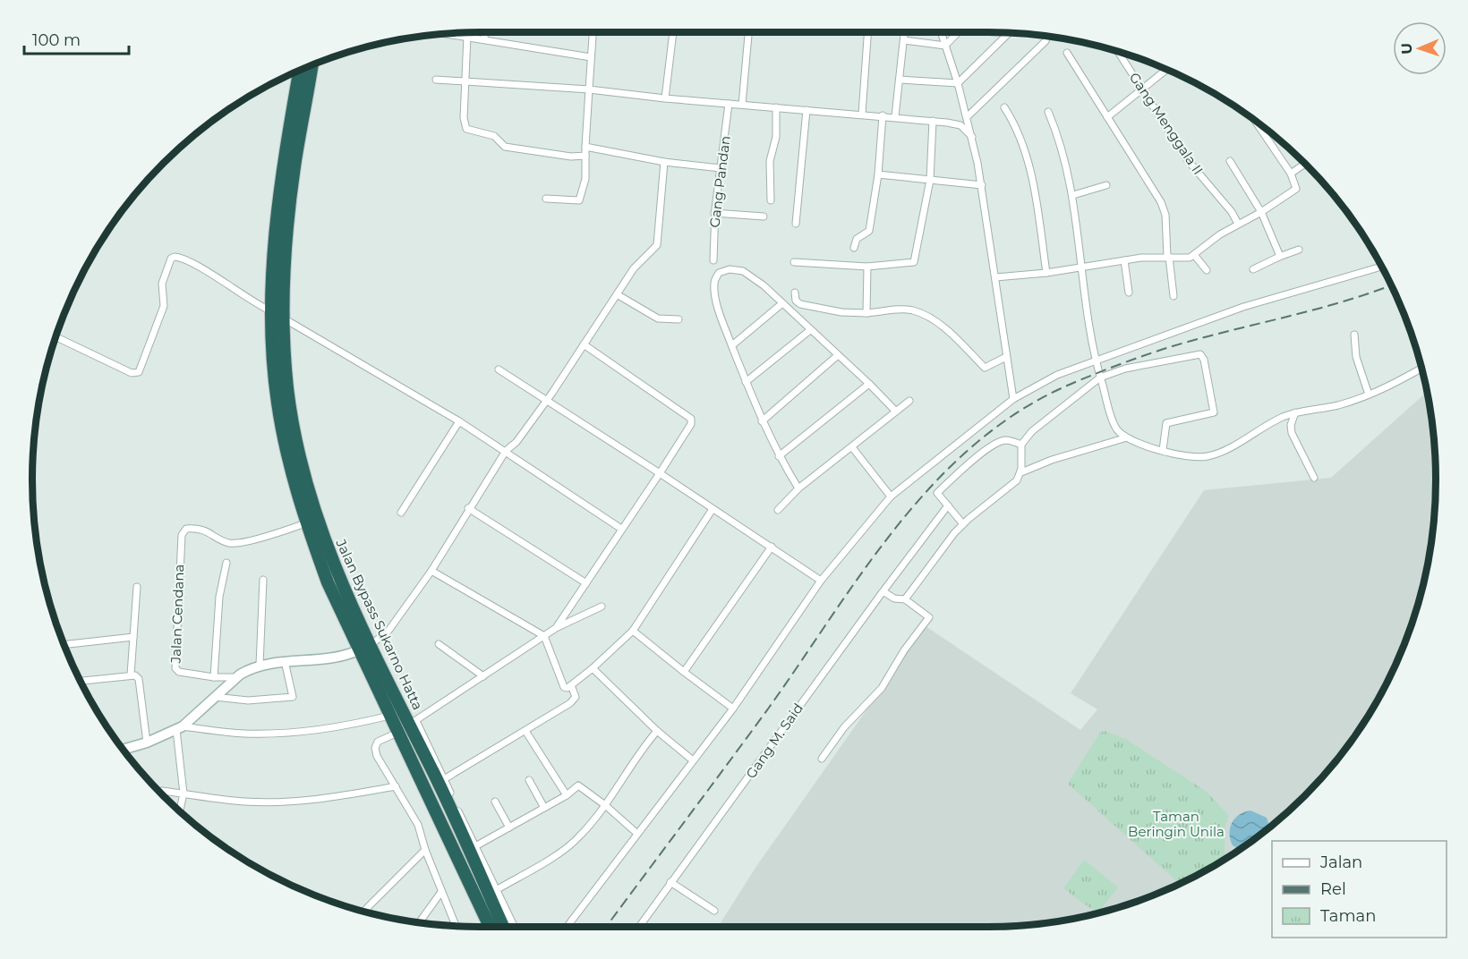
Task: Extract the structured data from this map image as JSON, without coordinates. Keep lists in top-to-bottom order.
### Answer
{
  "streets": {
    "highway": ["Jalan Bypass Sukarno Hatta"],
    "street": [
      "Gang Menggala II",
      "Gang Pandan",
      "Jalan Cendana",
      "Gang M. Said"
    ]
  },
  "crossings": [
    ["Jalan Cendana", "Jalan Bypass Sukarno Hatta"]
  ],
  "parks": ["Taman Beringin Unila"],
  "legend": ["Jalan", "Rel", "Taman"],
  "scale_bar": "100 m",
  "north": "left"
}
